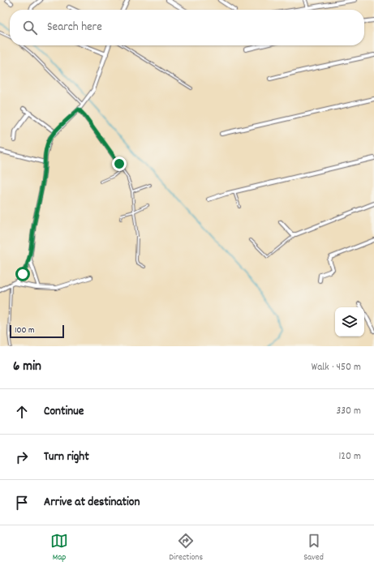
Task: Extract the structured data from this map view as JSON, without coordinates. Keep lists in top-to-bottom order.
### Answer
{
  "scale_bar": "100 m",
  "page": {
    "search": "Search here",
    "scale": "100 m",
    "heading": ["6 min", "Walk · 450 m"],
    "list": [
      ["Continue", "330 m"],
      ["Turn right", "120 m"],
      "Arrive at destination"
    ],
    "nav": ["Map", "Directions", "Saved"]
  }
}
